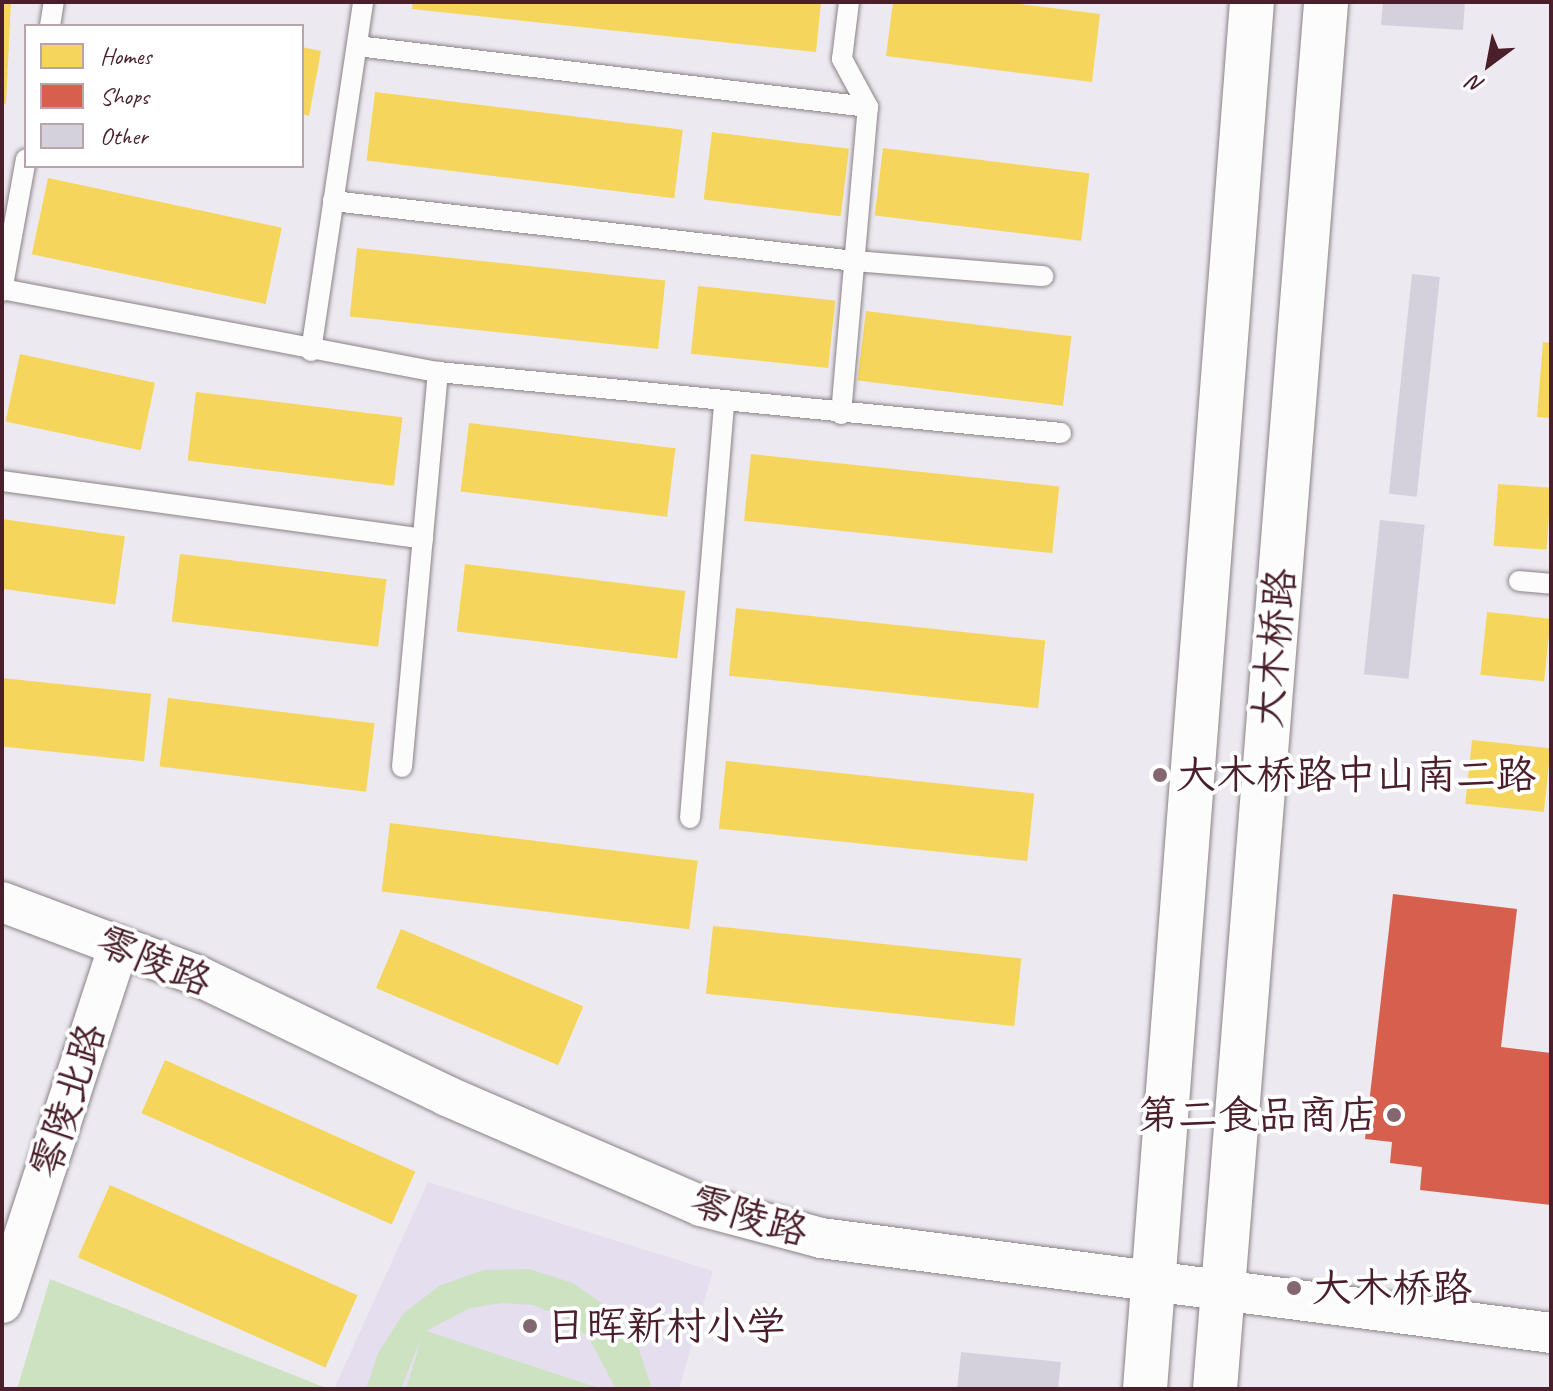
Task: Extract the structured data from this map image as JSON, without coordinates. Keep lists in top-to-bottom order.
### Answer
{
  "streets": {
    "street": ["大木桥路", "零陵路", "零陵北路"]
  },
  "crossings": [
    ["大木桥路", "零陵路"],
    ["零陵路", "零陵北路"]
  ],
  "places": [
    "大木桥路中山南二路",
    "第二食品商店",
    "大木桥路",
    "日晖新村小学"
  ],
  "legend": ["Homes", "Shops", "Other"],
  "north": "bottom left"
}
